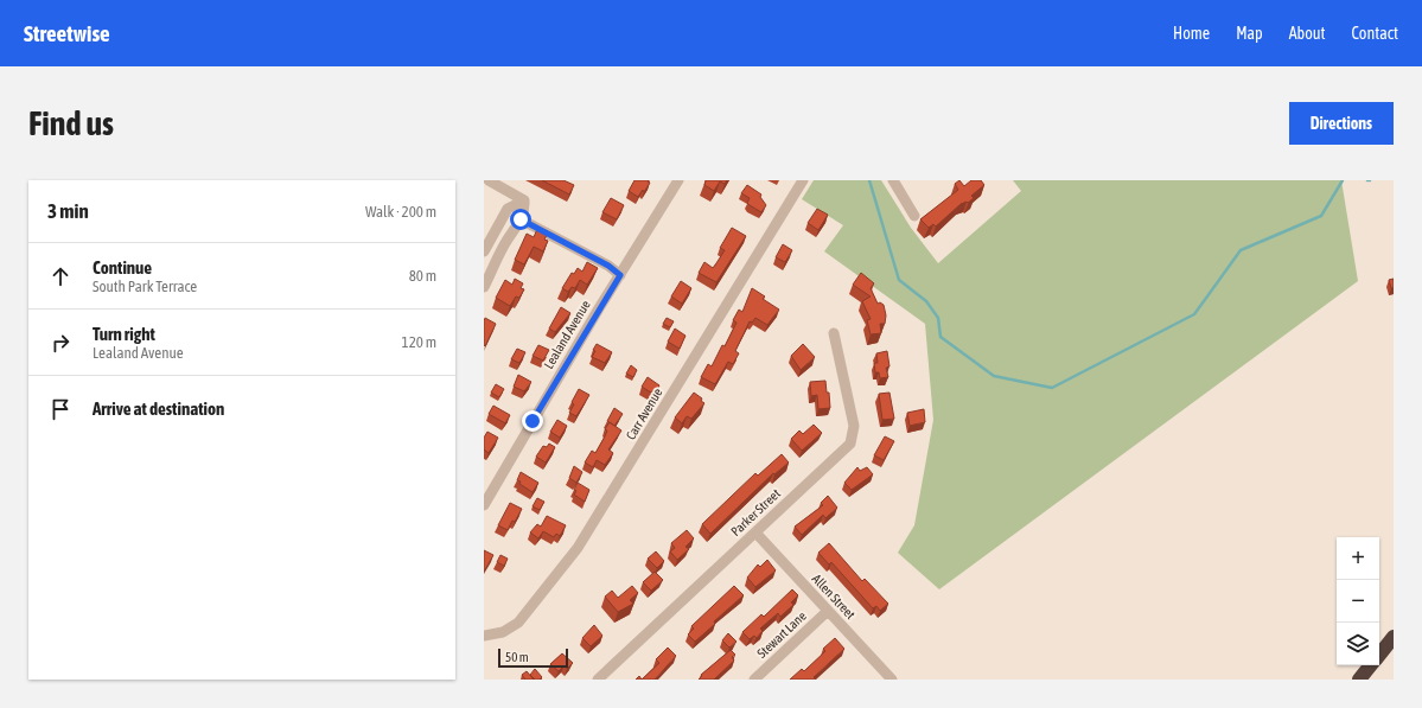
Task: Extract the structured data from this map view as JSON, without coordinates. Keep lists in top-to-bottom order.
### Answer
{
  "streets": {
    "street": [
      "Lealand Avenue",
      "Carr Avenue",
      "Parker Street",
      "Allen Street",
      "Stewart Lane"
    ]
  },
  "crossings": [
    ["Parker Street", "Allen Street"],
    ["Allen Street", "Stewart Lane"]
  ],
  "scale_bar": "50 m",
  "page": {
    "header": "Streetwise",
    "nav": [
      "Home",
      "Map",
      "About",
      "Contact"
    ],
    "buttons": "Directions",
    "title": "Find us",
    "heading": ["3 min", "Walk · 200 m"],
    "list": [
      ["Continue", "South Park Terrace", "80 m"],
      ["Turn right", "Lealand Avenue", "120 m"],
      "Arrive at destination"
    ],
    "map_buttons": ["+", "−"],
    "scale": "50 m"
  }
}
